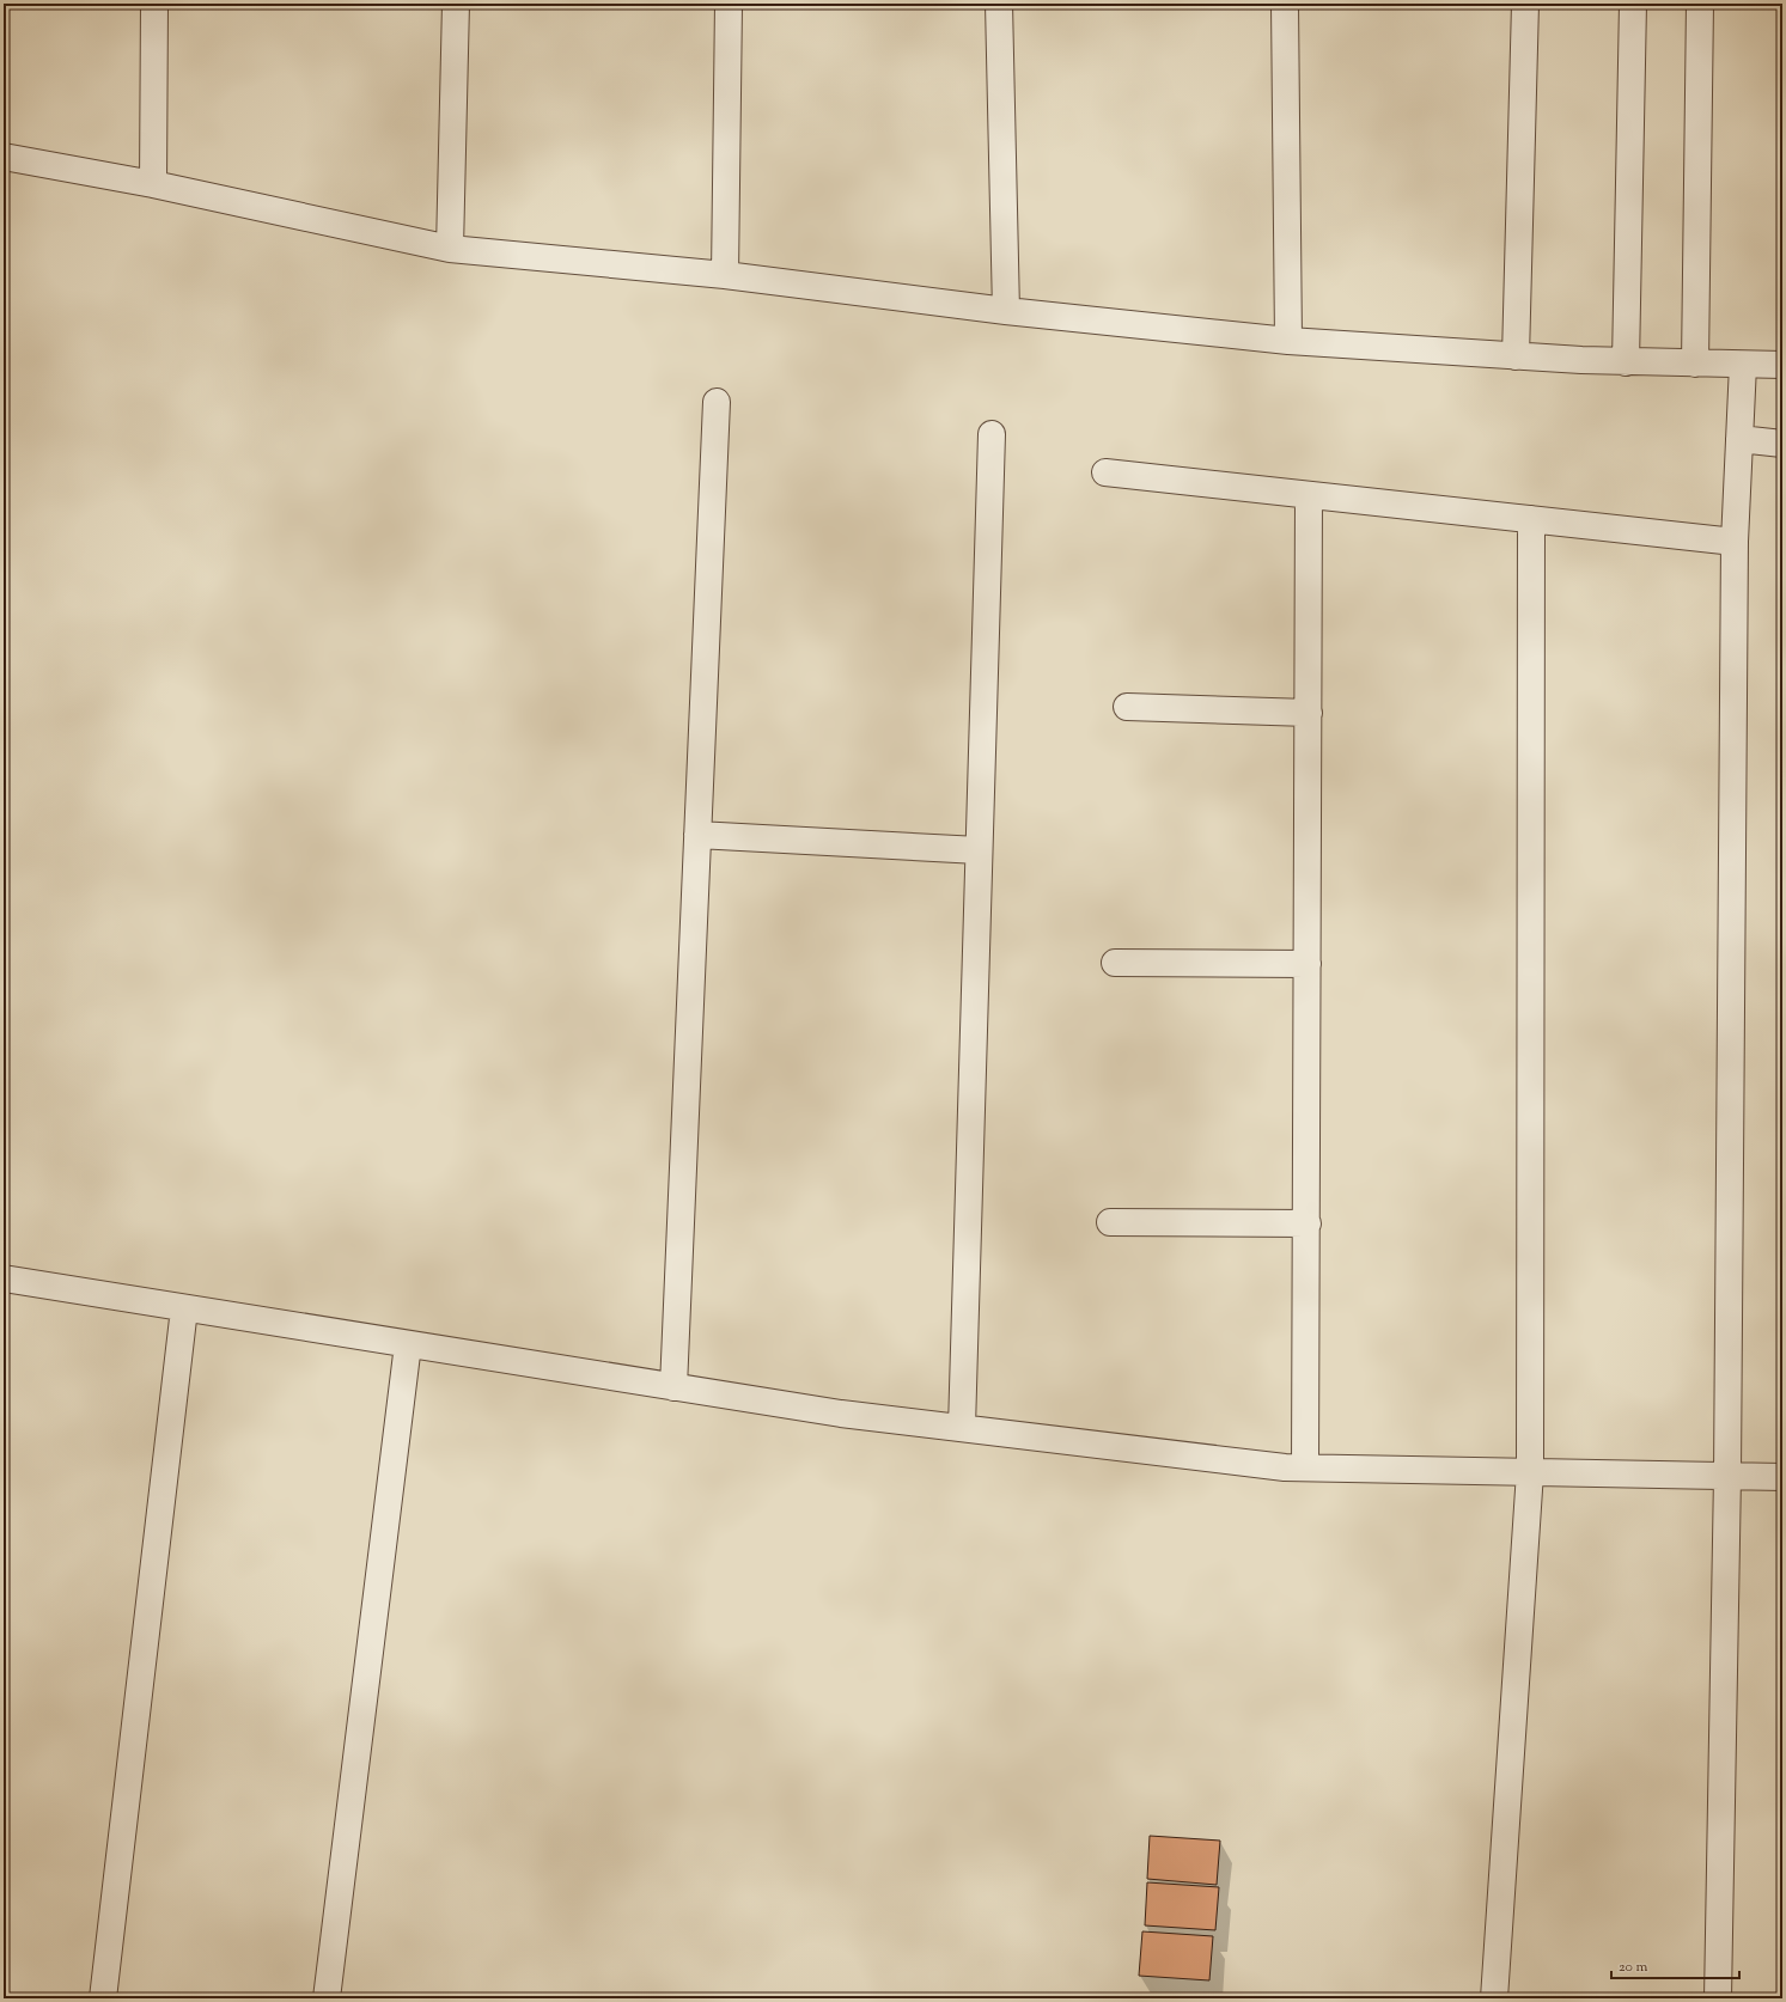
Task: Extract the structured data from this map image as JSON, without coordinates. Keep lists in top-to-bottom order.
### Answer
{
  "scale_bar": "20 m"
}
